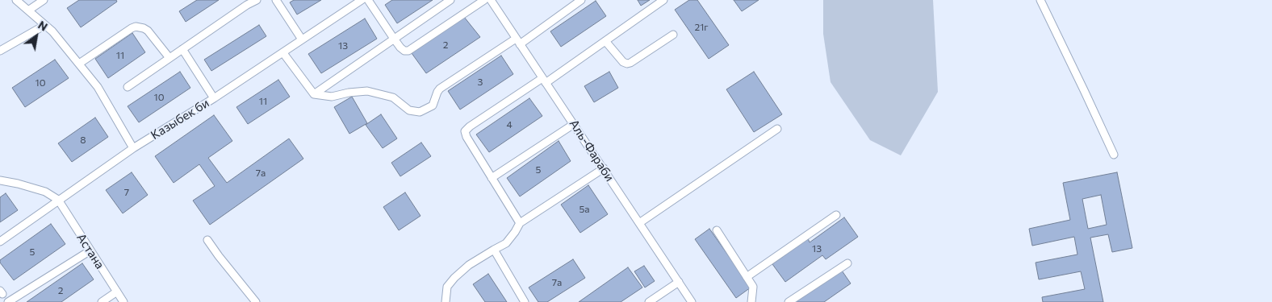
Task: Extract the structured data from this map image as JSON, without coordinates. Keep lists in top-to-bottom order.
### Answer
{
  "streets": {
    "street": ["Казыбек би", "Аль-Фараби", "Астана"]
  },
  "crossings": [
    ["Казыбек би", "Астана"]
  ],
  "house_numbers": [
    "21г",
    "2",
    "13",
    "11",
    "3",
    "10",
    "10",
    "11",
    "4",
    "8",
    "5",
    "7а",
    "7",
    "5а",
    "13",
    "5",
    "7а",
    "2"
  ],
  "north": "top right"
}
